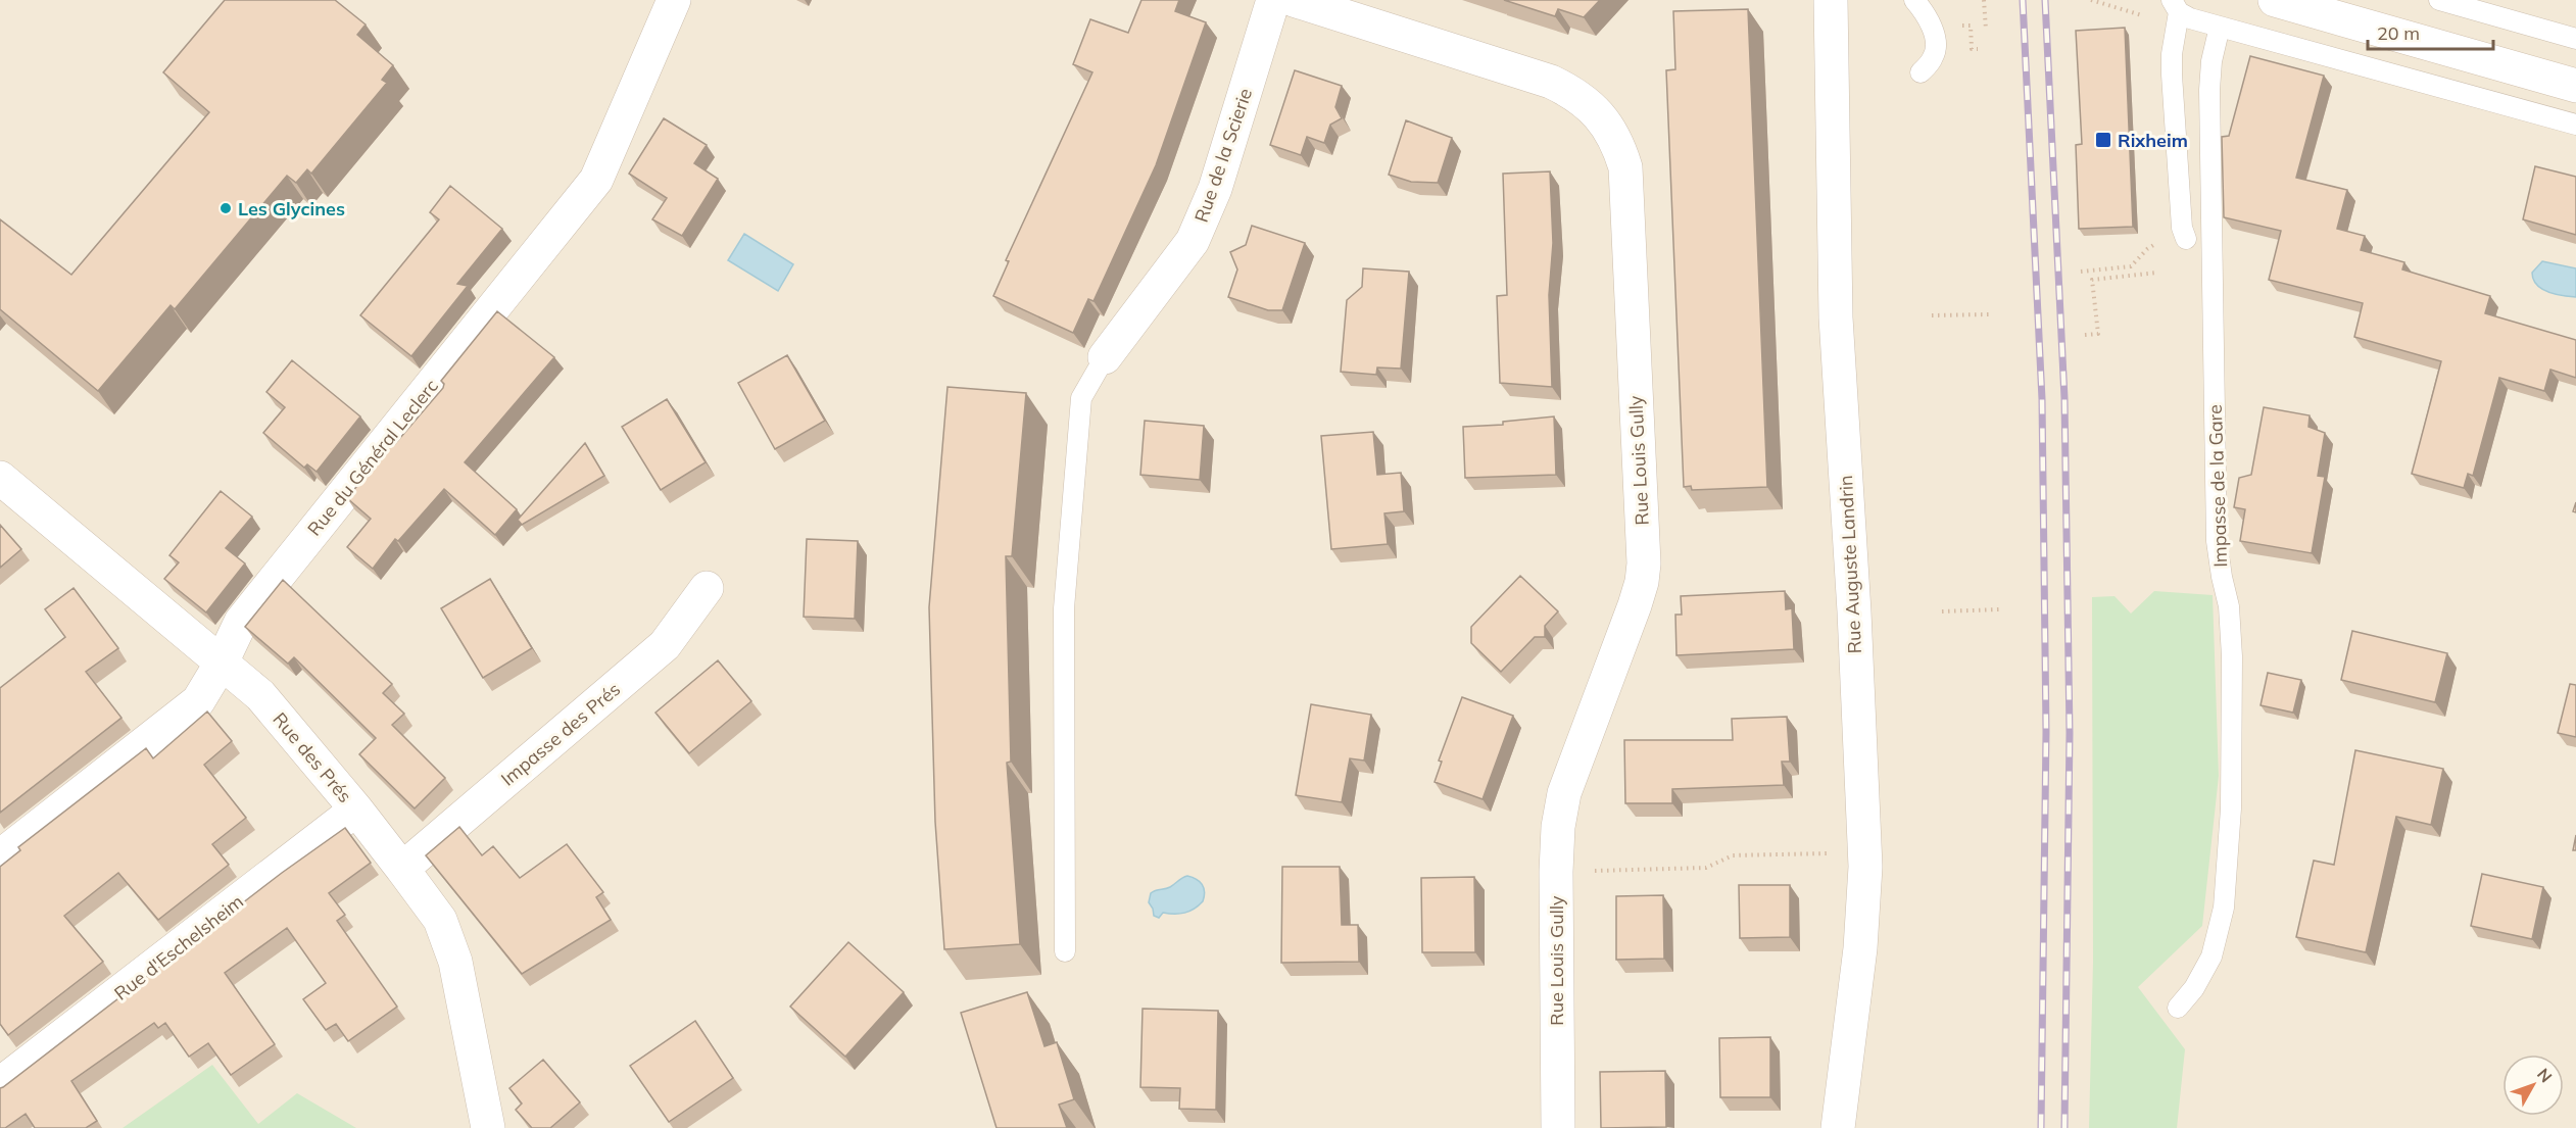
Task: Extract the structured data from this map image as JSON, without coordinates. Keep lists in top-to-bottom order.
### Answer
{
  "streets": {
    "street": [
      "Rue de la Scierie",
      "Rue du Général Leclerc",
      "Rue Louis Gully",
      "Rue Auguste Landrin",
      "Impasse des Prés",
      "Rue des Prés",
      "Rue d'Eschelsheim"
    ],
    "lane": ["Impasse de la Gare"]
  },
  "crossings": [
    ["Rue du Général Leclerc", "Rue des Prés"],
    ["Impasse des Prés", "Rue des Prés"],
    ["Rue des Prés", "Rue d'Eschelsheim"]
  ],
  "places": {
    "transit": ["Rixheim"],
    "other": ["Les Glycines"]
  },
  "scale_bar": "20 m",
  "north": "top right"
}
